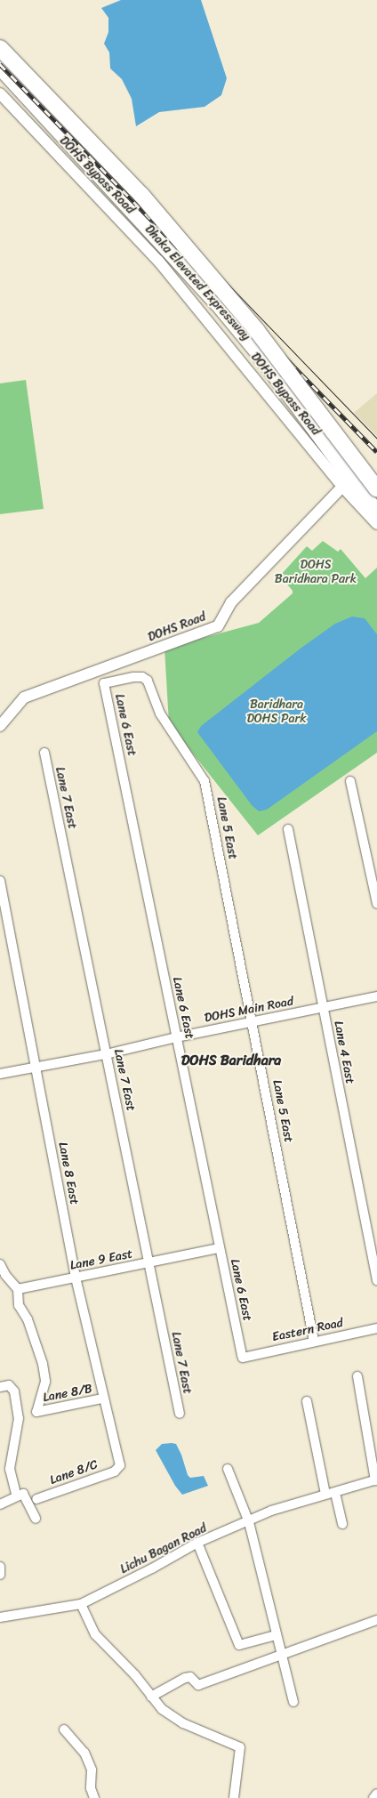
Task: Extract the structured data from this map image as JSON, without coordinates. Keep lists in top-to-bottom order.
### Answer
{
  "streets": {
    "highway": ["Dhaka Elevated Expressway"],
    "street": [
      "DOHS Bypass Road",
      "DOHS Road",
      "Lane 6 East",
      "Lane 7 East",
      "Lane 5 East",
      "DOHS Main Road",
      "Lane 4 East",
      "Lane 8 East",
      "Lane 9 East",
      "Eastern Road",
      "Lane 8/B",
      "Lane 8/C",
      "Lichu Bagan Road"
    ]
  },
  "crossings": [
    ["DOHS Bypass Road", "DOHS Road"],
    ["Lane 6 East", "Lane 5 East"],
    ["Lane 6 East", "DOHS Main Road"],
    ["Lane 6 East", "Lane 9 East"],
    ["Lane 6 East", "Eastern Road"],
    ["Lane 7 East", "DOHS Main Road"],
    ["Lane 7 East", "Lane 9 East"],
    ["Lane 5 East", "DOHS Main Road"],
    ["Lane 5 East", "Eastern Road"],
    ["DOHS Main Road", "Lane 4 East"],
    ["DOHS Main Road", "Lane 8 East"],
    ["Lane 8 East", "Lane 9 East"],
    ["Lane 8 East", "Lane 8/B"],
    ["Lane 8 East", "Lane 8/C"],
    ["Lane 9 East", "Lane 8/B"]
  ],
  "districts": ["DOHS Baridhara"],
  "parks": ["DOHS Baridhara Park", "Baridhara DOHS Park"]
}
